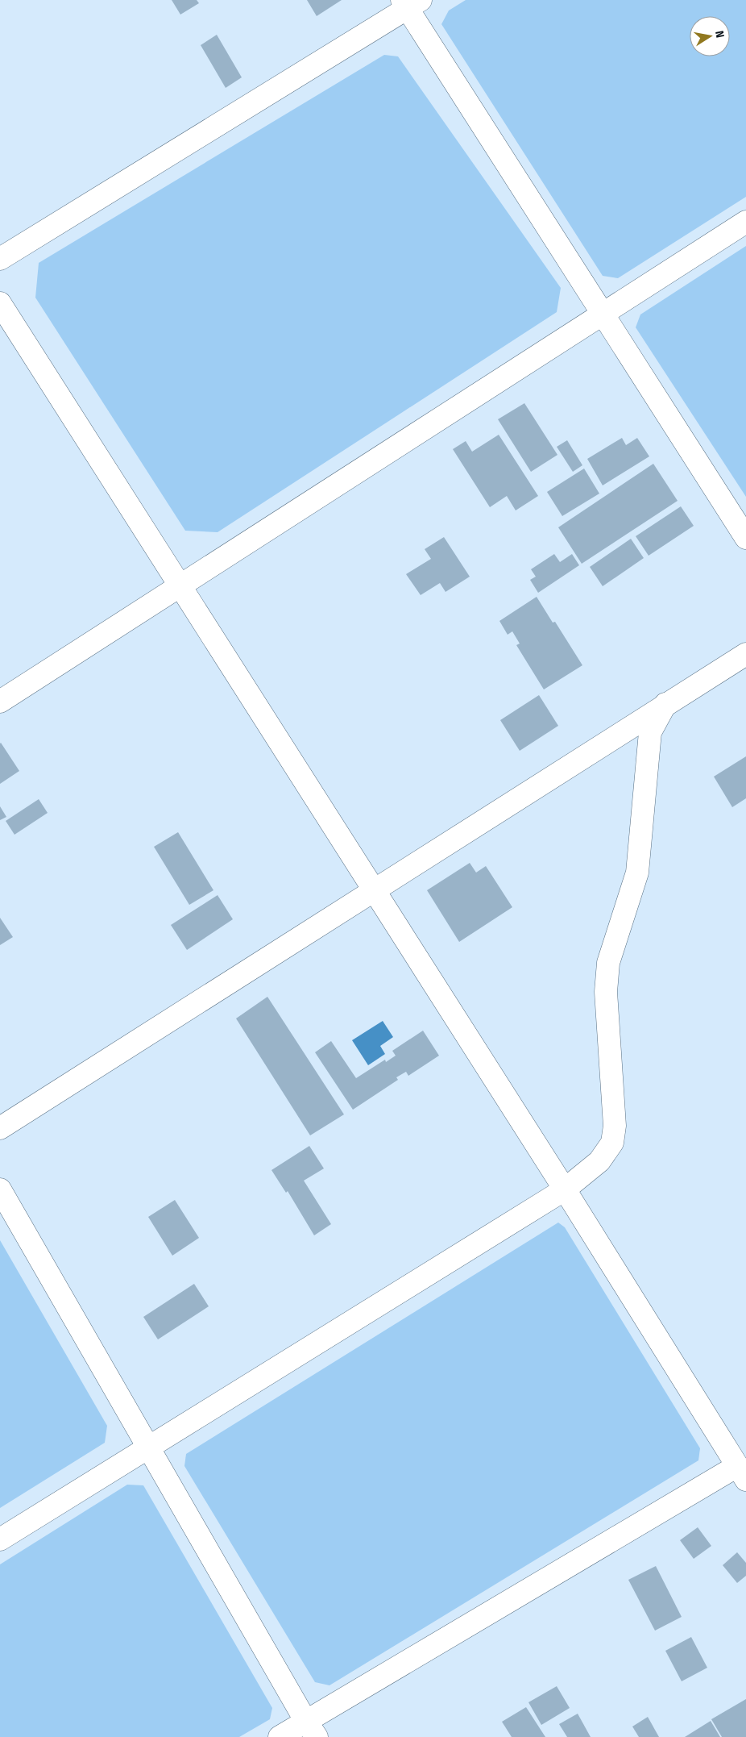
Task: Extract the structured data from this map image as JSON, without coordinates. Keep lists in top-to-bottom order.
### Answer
{
  "north": "right"
}
